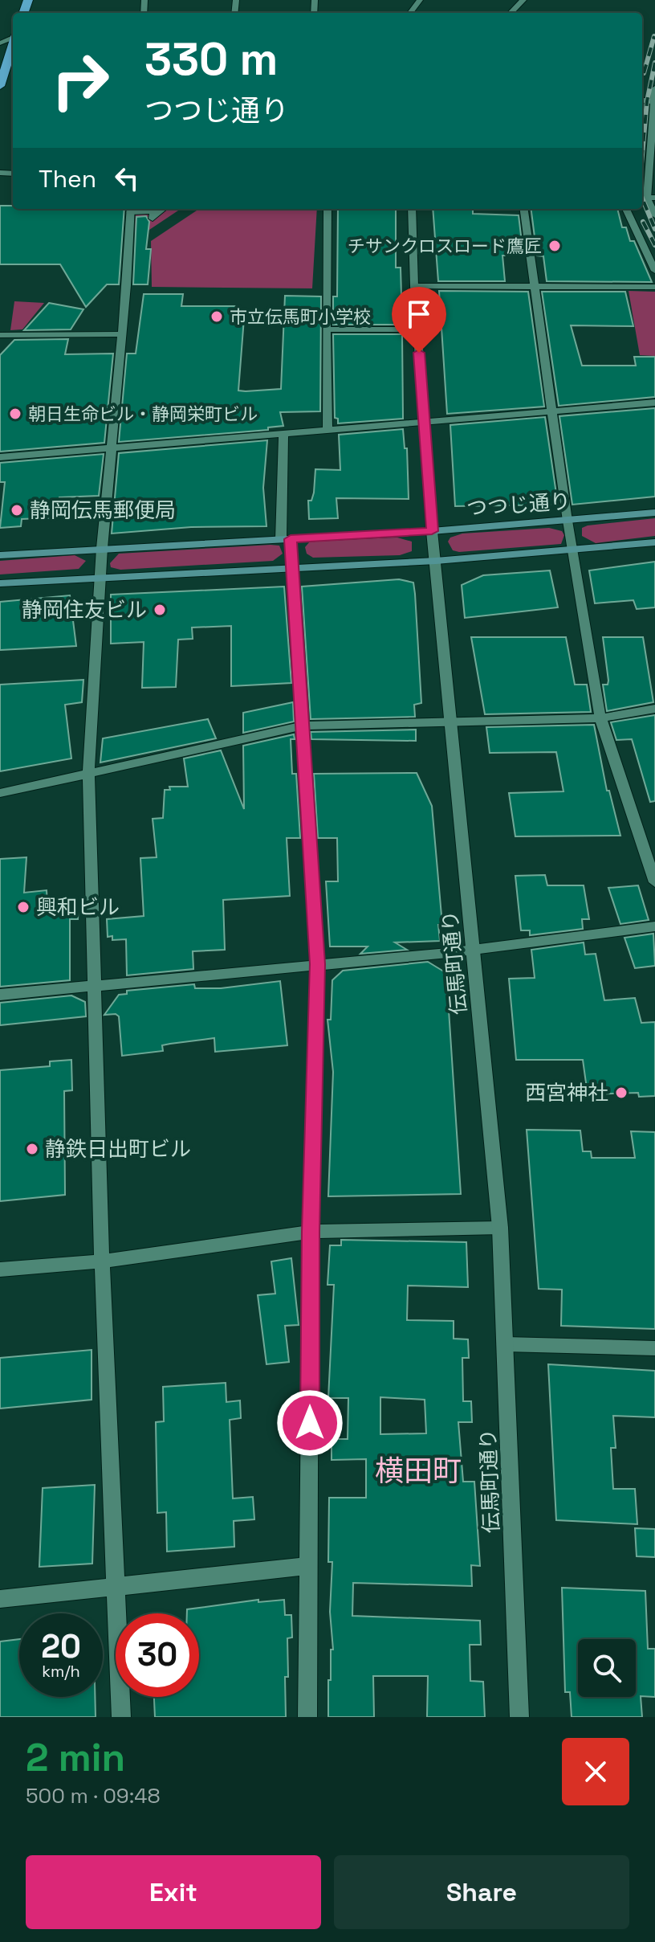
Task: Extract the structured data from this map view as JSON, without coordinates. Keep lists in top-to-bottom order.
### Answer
{
  "streets": {
    "main road": ["つつじ通り"],
    "street": ["伝馬町通り"]
  },
  "crossings": [
    ["つつじ通り", "伝馬町通り"]
  ],
  "districts": ["横田町"],
  "places": [
    "チサンクロスロード鷹匠",
    "市立伝馬町小学校",
    "朝日生命ビル・静岡栄町ビル",
    "静岡伝馬郵便局",
    "静岡住友ビル",
    "興和ビル",
    "西宮神社",
    "静鉄日出町ビル"
  ],
  "page": {
    "turn": ["330 m", "つつじ通り"],
    "then": "Then",
    "speed": "20 km/h",
    "limit": "30",
    "heading": ["2 min", "500 m · 09:48"],
    "buttons": ["Exit", "Share"]
  }
}
